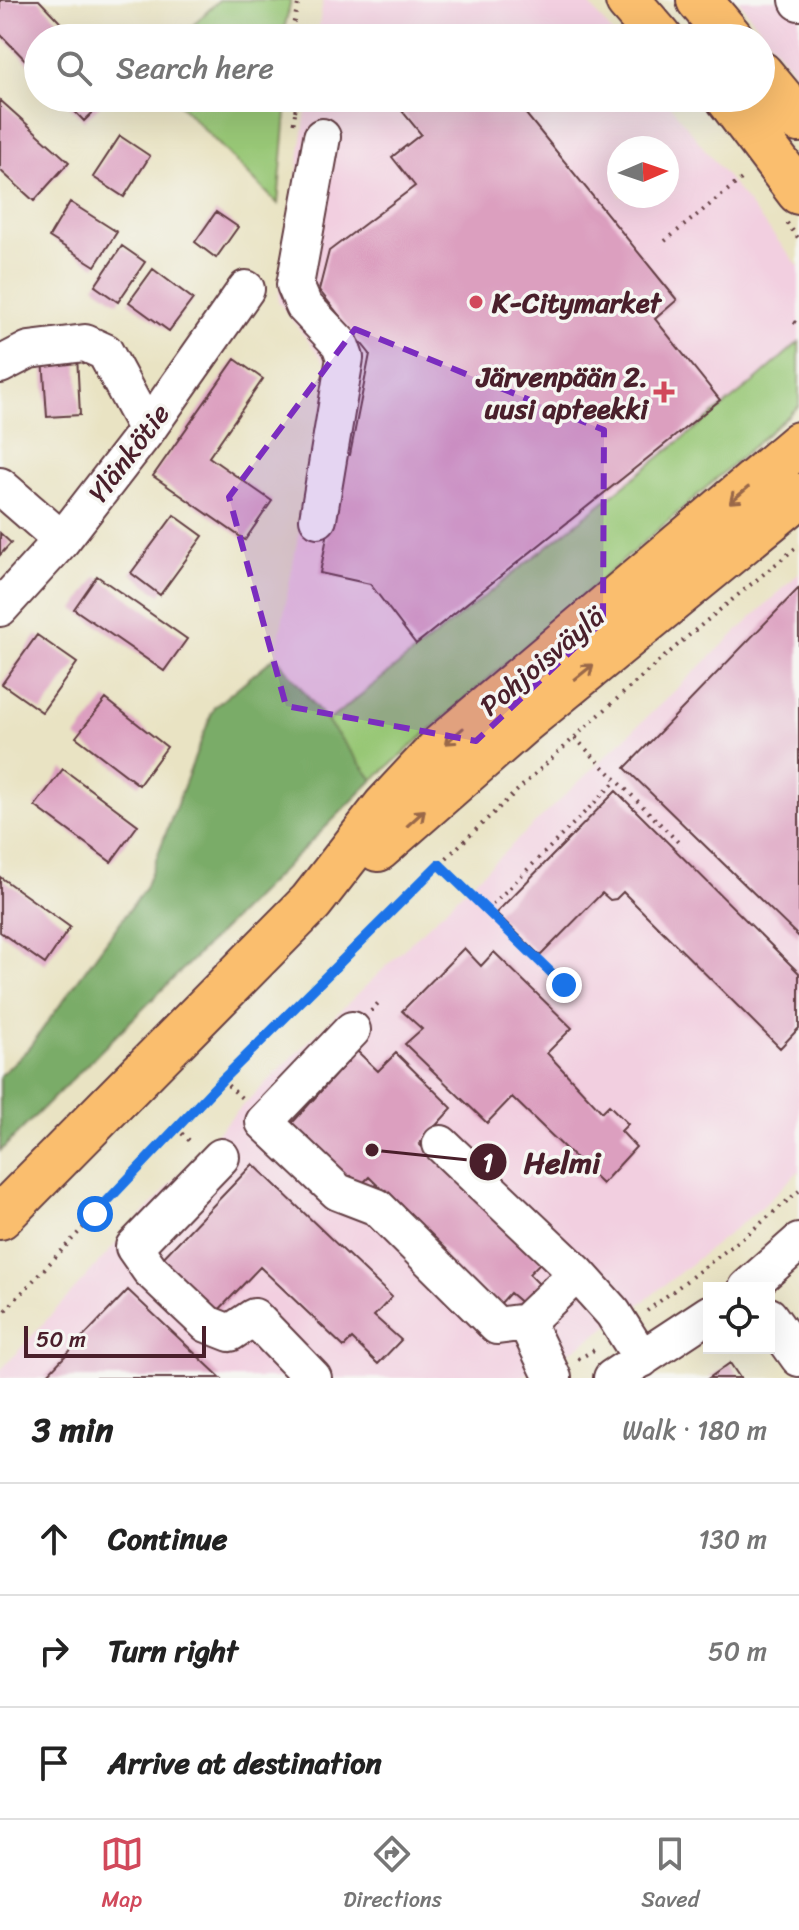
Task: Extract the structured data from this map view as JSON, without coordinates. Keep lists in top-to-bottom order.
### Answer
{
  "streets": {
    "main road": ["Pohjoisväylä"],
    "street": ["Ylänkötie"]
  },
  "places": {
    "other": ["K-Citymarket", "Helmi"],
    "health": ["Järvenpään 2. uusi apteekki"]
  },
  "scale_bar": "50 m",
  "north": "right",
  "page": {
    "search": "Search here",
    "scale": "50 m",
    "heading": ["3 min", "Walk · 180 m"],
    "list": [
      ["Continue", "130 m"],
      ["Turn right", "50 m"],
      "Arrive at destination"
    ],
    "nav": ["Map", "Directions", "Saved"]
  }
}
